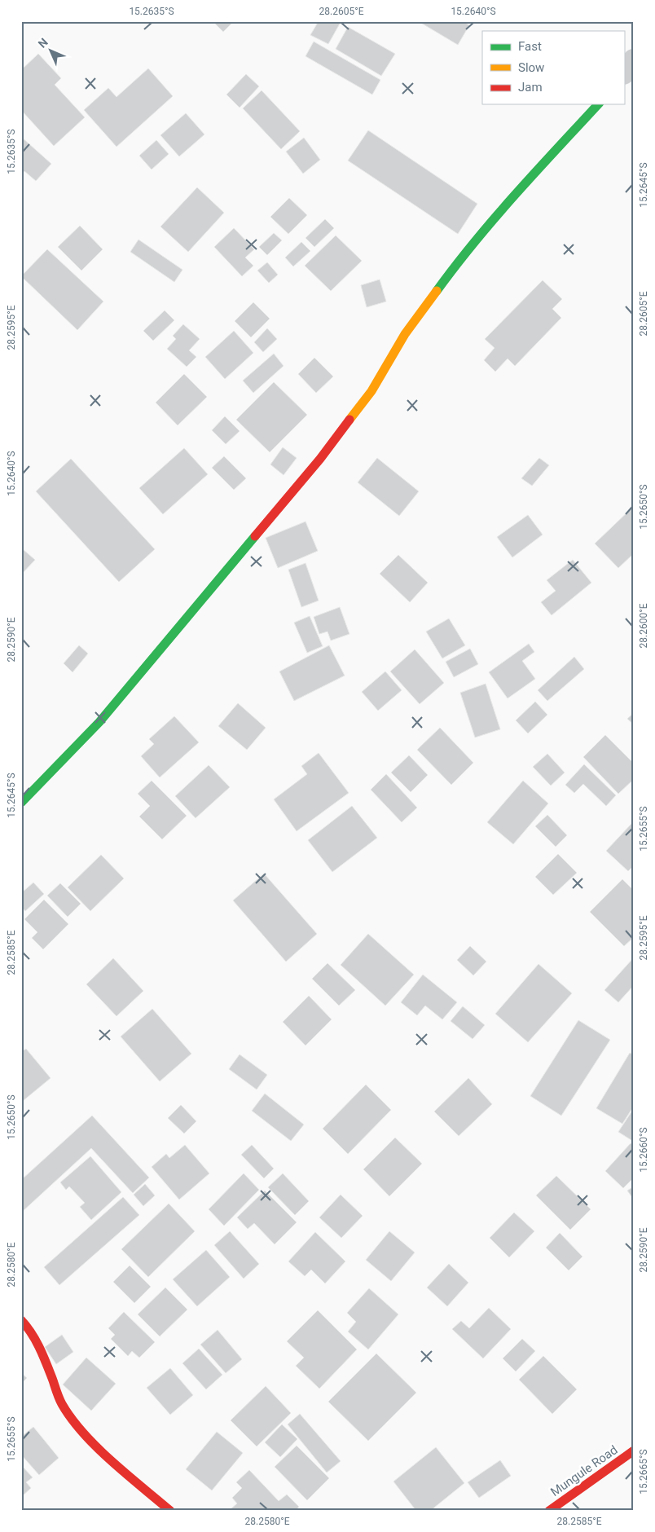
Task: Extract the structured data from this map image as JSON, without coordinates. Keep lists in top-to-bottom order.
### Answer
{
  "streets": {
    "street": ["Mungule Road"]
  },
  "legend": ["Fast", "Slow", "Jam"],
  "north": "top left",
  "coordinates": [
    "15.2635°S",
    "28.2605°E",
    "15.2640°S",
    "15.2645°S",
    "28.2595°E",
    "15.2650°S",
    "28.2600°E",
    "28.2590°E",
    "15.2655°S",
    "28.2585°E",
    "15.2660°S",
    "28.2580°E",
    "15.2665°S"
  ]
}
